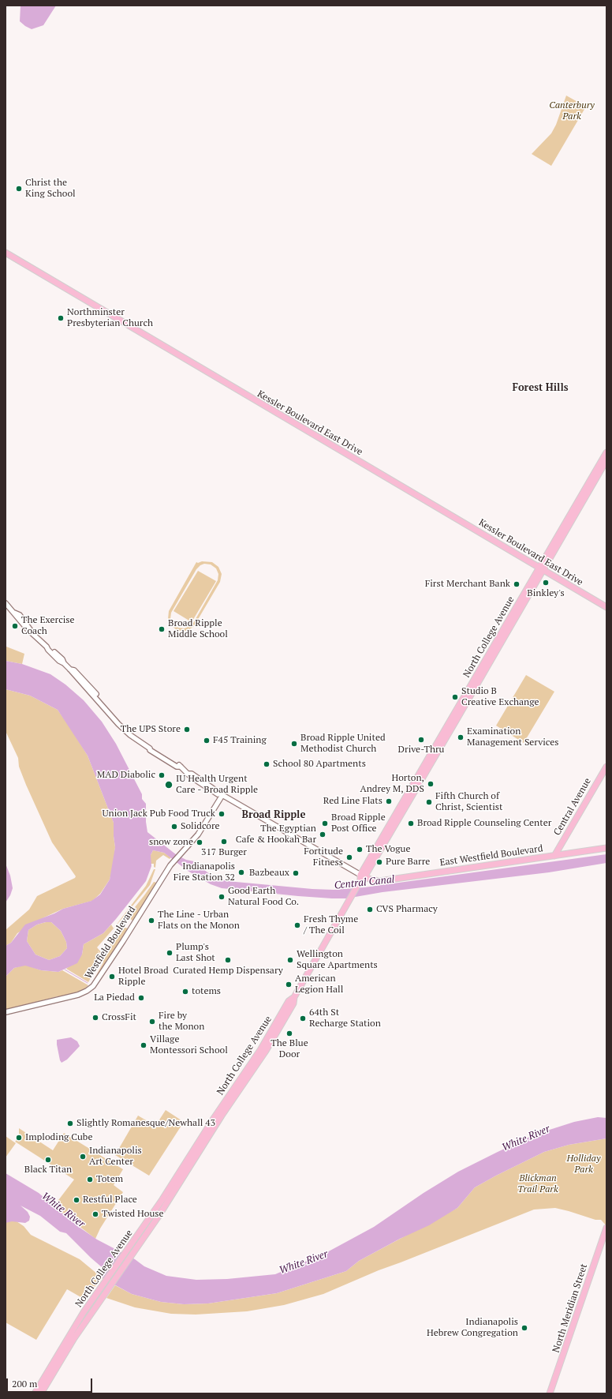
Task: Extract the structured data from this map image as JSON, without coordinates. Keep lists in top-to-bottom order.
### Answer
{
  "streets": {
    "main road": [
      "Kessler Boulevard East Drive",
      "North College Avenue",
      "Central Avenue",
      "East Westfield Boulevard",
      "North Meridian Street"
    ],
    "street": ["Westfield Boulevard"]
  },
  "crossings": [
    ["Kessler Boulevard East Drive", "North College Avenue"],
    ["North College Avenue", "East Westfield Boulevard"],
    ["Central Avenue", "East Westfield Boulevard"]
  ],
  "districts": ["Forest Hills", "Broad Ripple"],
  "water": ["Central Canal", "White River"],
  "parks": ["Canterbury Park", "Holliday Park", "Blickman Trail Park"],
  "places": [
    "Christ the King School",
    "Northminster Presbyterian Church",
    "Binkley's",
    "First Merchant Bank",
    "The Exercise Coach",
    "Broad Ripple Middle School",
    "Studio B Creative Exchange",
    "The UPS Store",
    "Examination Management Services",
    "Drive-Thru",
    "F45 Training",
    "Broad Ripple United Methodist Church",
    "School 80 Apartments",
    "MAD Diabolic",
    "Horton, Andrey M, DDS",
    "IU Health Urgent Care - Broad Ripple",
    "Red Line Flats",
    "Fifth Church of Christ, Scientist",
    "Union Jack Pub Food Truck",
    "Broad Ripple Post Office",
    "Broad Ripple Counseling Center",
    "Solidcore",
    "The Egyptian Cafe & Hookah Bar",
    "317 Burger",
    "snow zone",
    "The Vogue",
    "Fortitude Fitness",
    "Pure Barre",
    "Indianapolis Fire Station 32",
    "Bazbeaux",
    "Good Earth Natural Food Co.",
    "CVS Pharmacy",
    "The Line - Urban Flats on the Monon",
    "Fresh Thyme / The Coil",
    "Plump's Last Shot",
    "Curated Hemp Dispensary",
    "Wellington Square Apartments",
    "Hotel Broad Ripple",
    "American Legion Hall",
    "totems",
    "La Piedad",
    "CrossFit",
    "64th St Recharge Station",
    "Fire by the Monon",
    "The Blue Door",
    "Village Montessori School",
    "Slightly Romanesque/Newhall 43",
    "Imploding Cube",
    "Indianapolis Art Center",
    "Black Titan",
    "Totem",
    "Restful Place",
    "Twisted House",
    "Indianapolis Hebrew Congregation"
  ],
  "scale_bar": "200 m"
}
